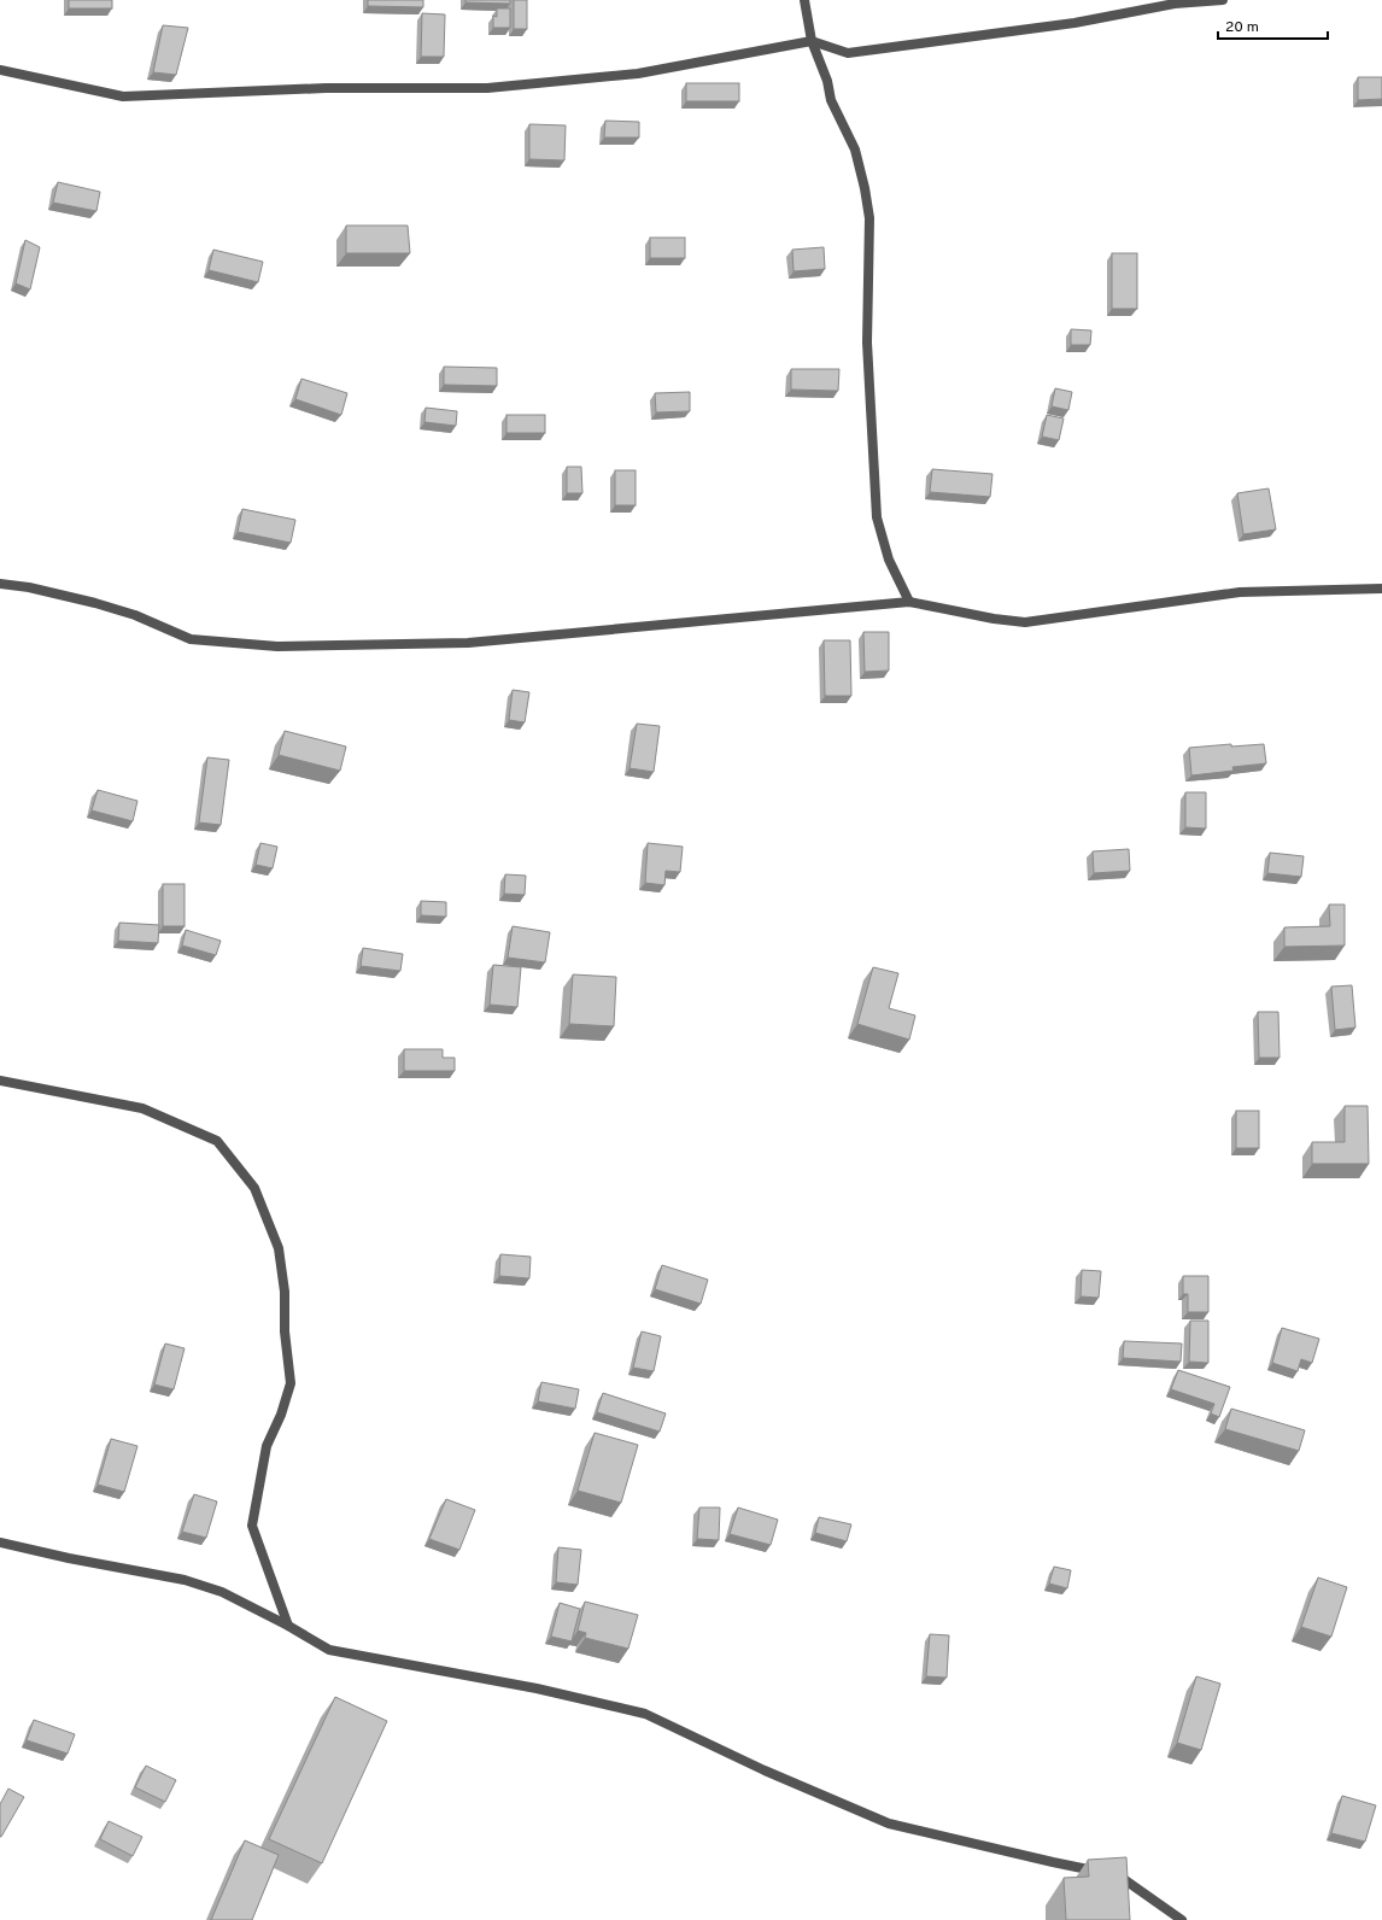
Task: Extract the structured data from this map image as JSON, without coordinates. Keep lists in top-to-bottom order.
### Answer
{
  "scale_bar": "20 m"
}
